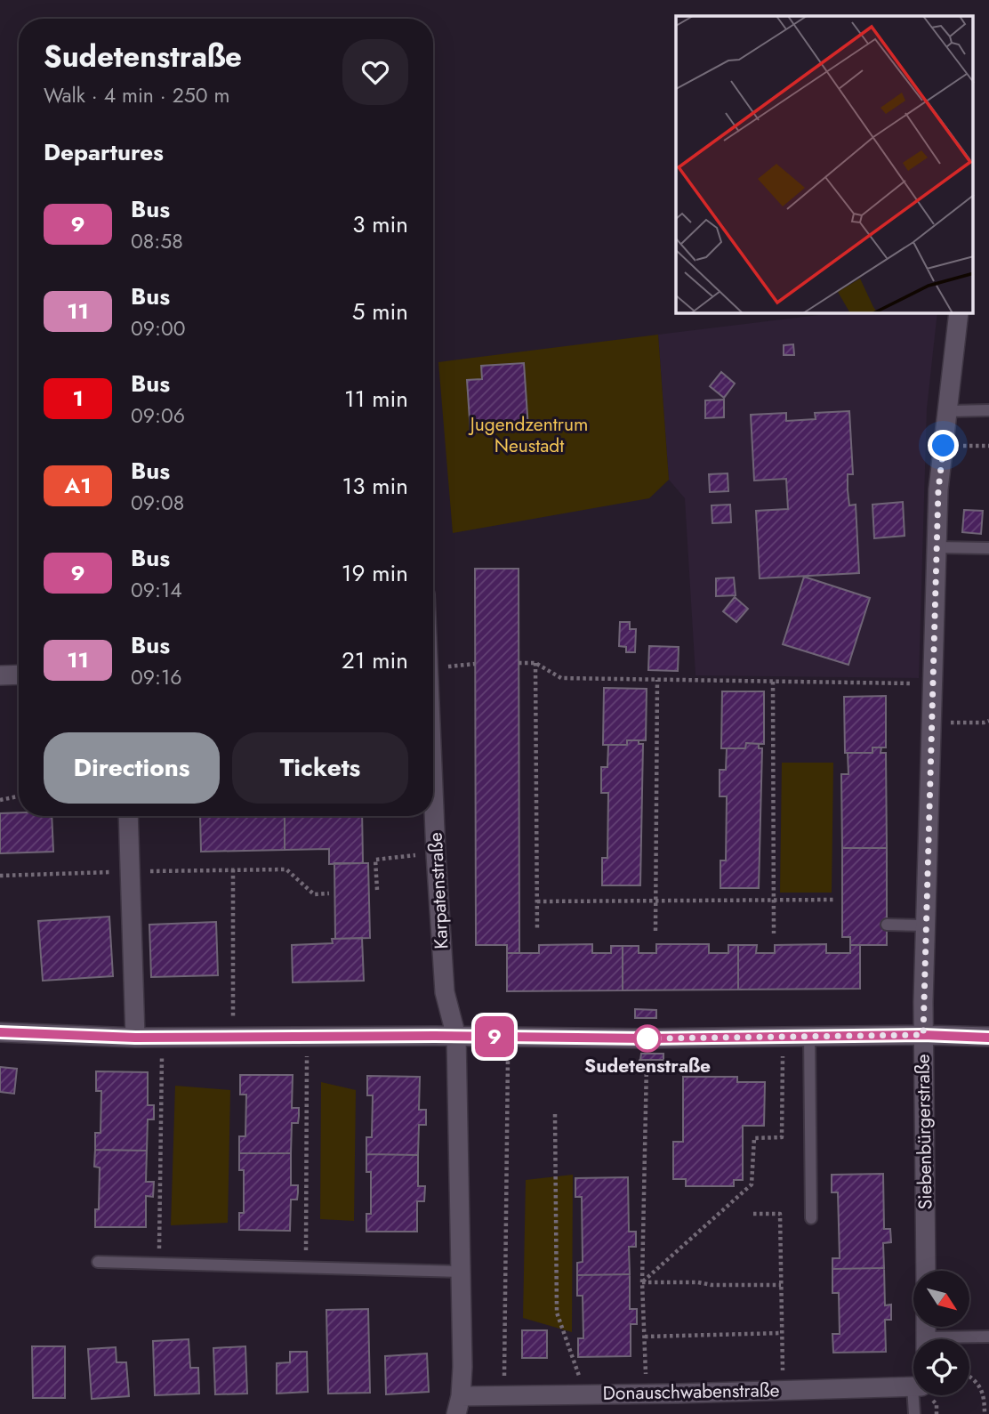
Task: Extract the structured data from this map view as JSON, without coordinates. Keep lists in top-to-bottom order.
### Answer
{
  "streets": {
    "street": ["Karpatenstraße", "Siebenbürgerstraße", "Donauschwabenstraße"]
  },
  "parks": ["Jugendzentrum Neustadt"],
  "places": ["Sudetenstraße"],
  "lines": ["bus line 9"],
  "north": "bottom right",
  "page": {
    "on_map": "9",
    "heading": [
      ["Sudetenstraße", "Walk · 4 min · 250 m"],
      "Departures"
    ],
    "list": [
      {
        "mark": "9",
        "name": "Bus",
        "note": "08:58",
        "value": "3 min"
      },
      {
        "mark": "11",
        "name": "Bus",
        "note": "09:00",
        "value": "5 min"
      },
      {
        "mark": "1",
        "name": "Bus",
        "note": "09:06",
        "value": "11 min"
      },
      {
        "mark": "A1",
        "name": "Bus",
        "note": "09:08",
        "value": "13 min"
      },
      {
        "mark": "9",
        "name": "Bus",
        "note": "09:14",
        "value": "19 min"
      },
      {
        "mark": "11",
        "name": "Bus",
        "note": "09:16",
        "value": "21 min"
      }
    ],
    "buttons": ["Directions", "Tickets"]
  }
}
